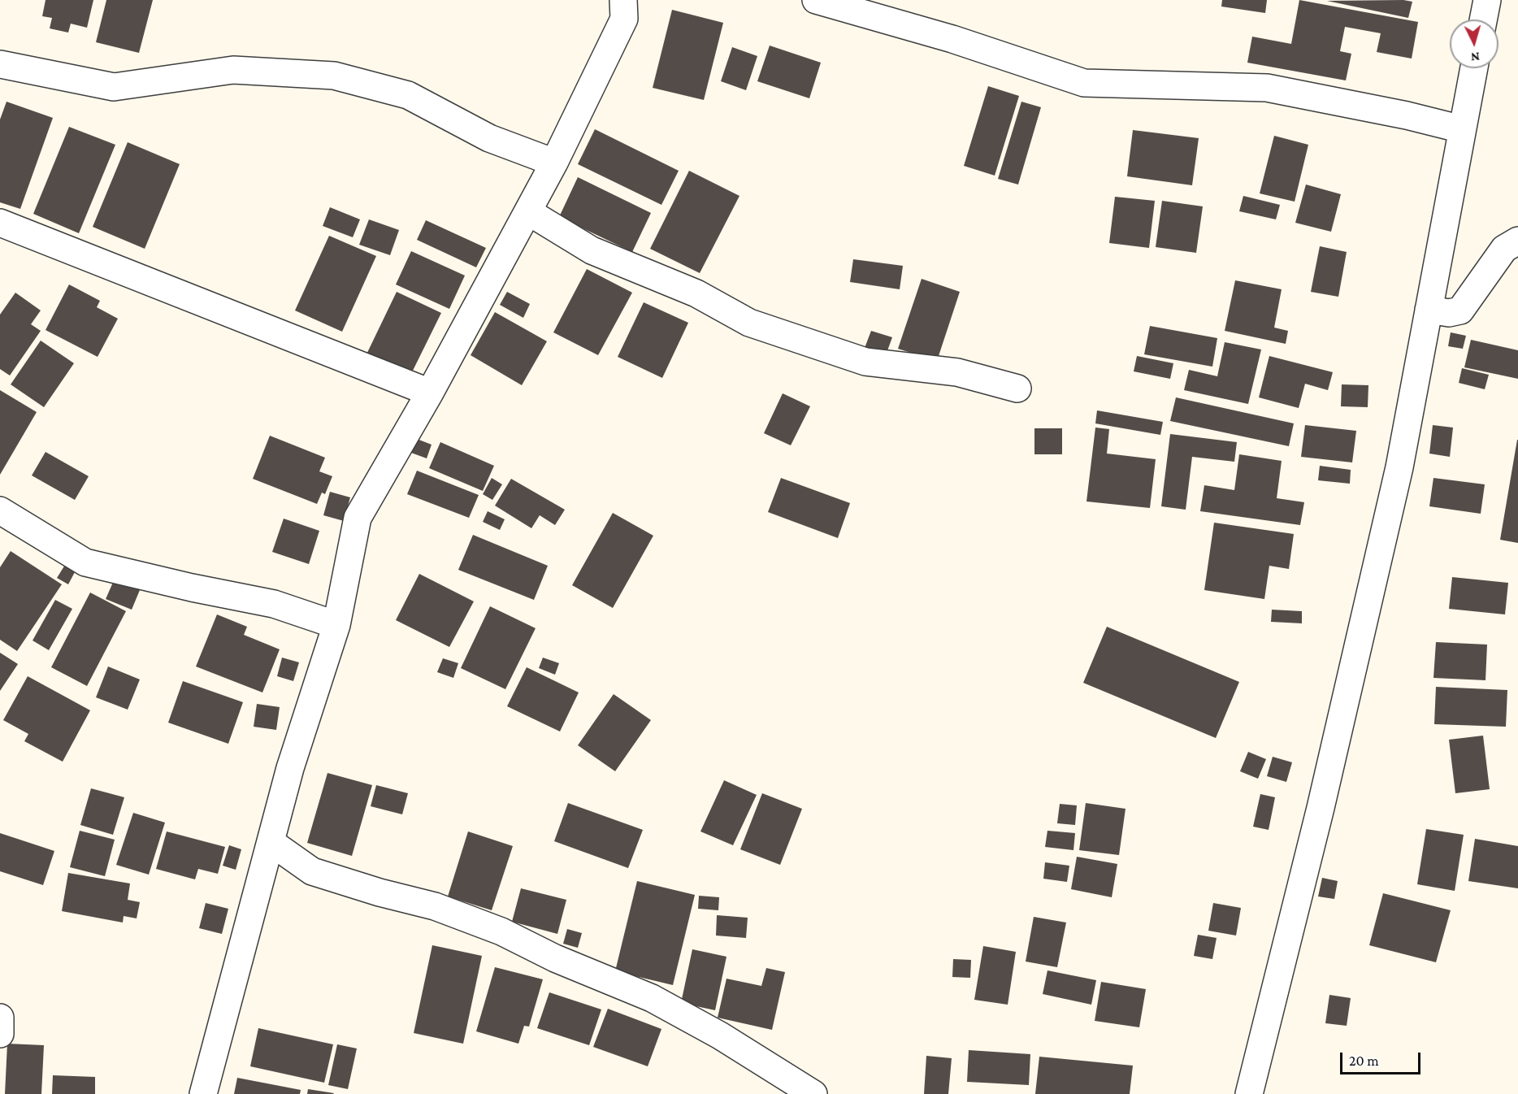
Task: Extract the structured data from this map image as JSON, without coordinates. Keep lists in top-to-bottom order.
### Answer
{
  "scale_bar": "20 m",
  "north": "bottom"
}
